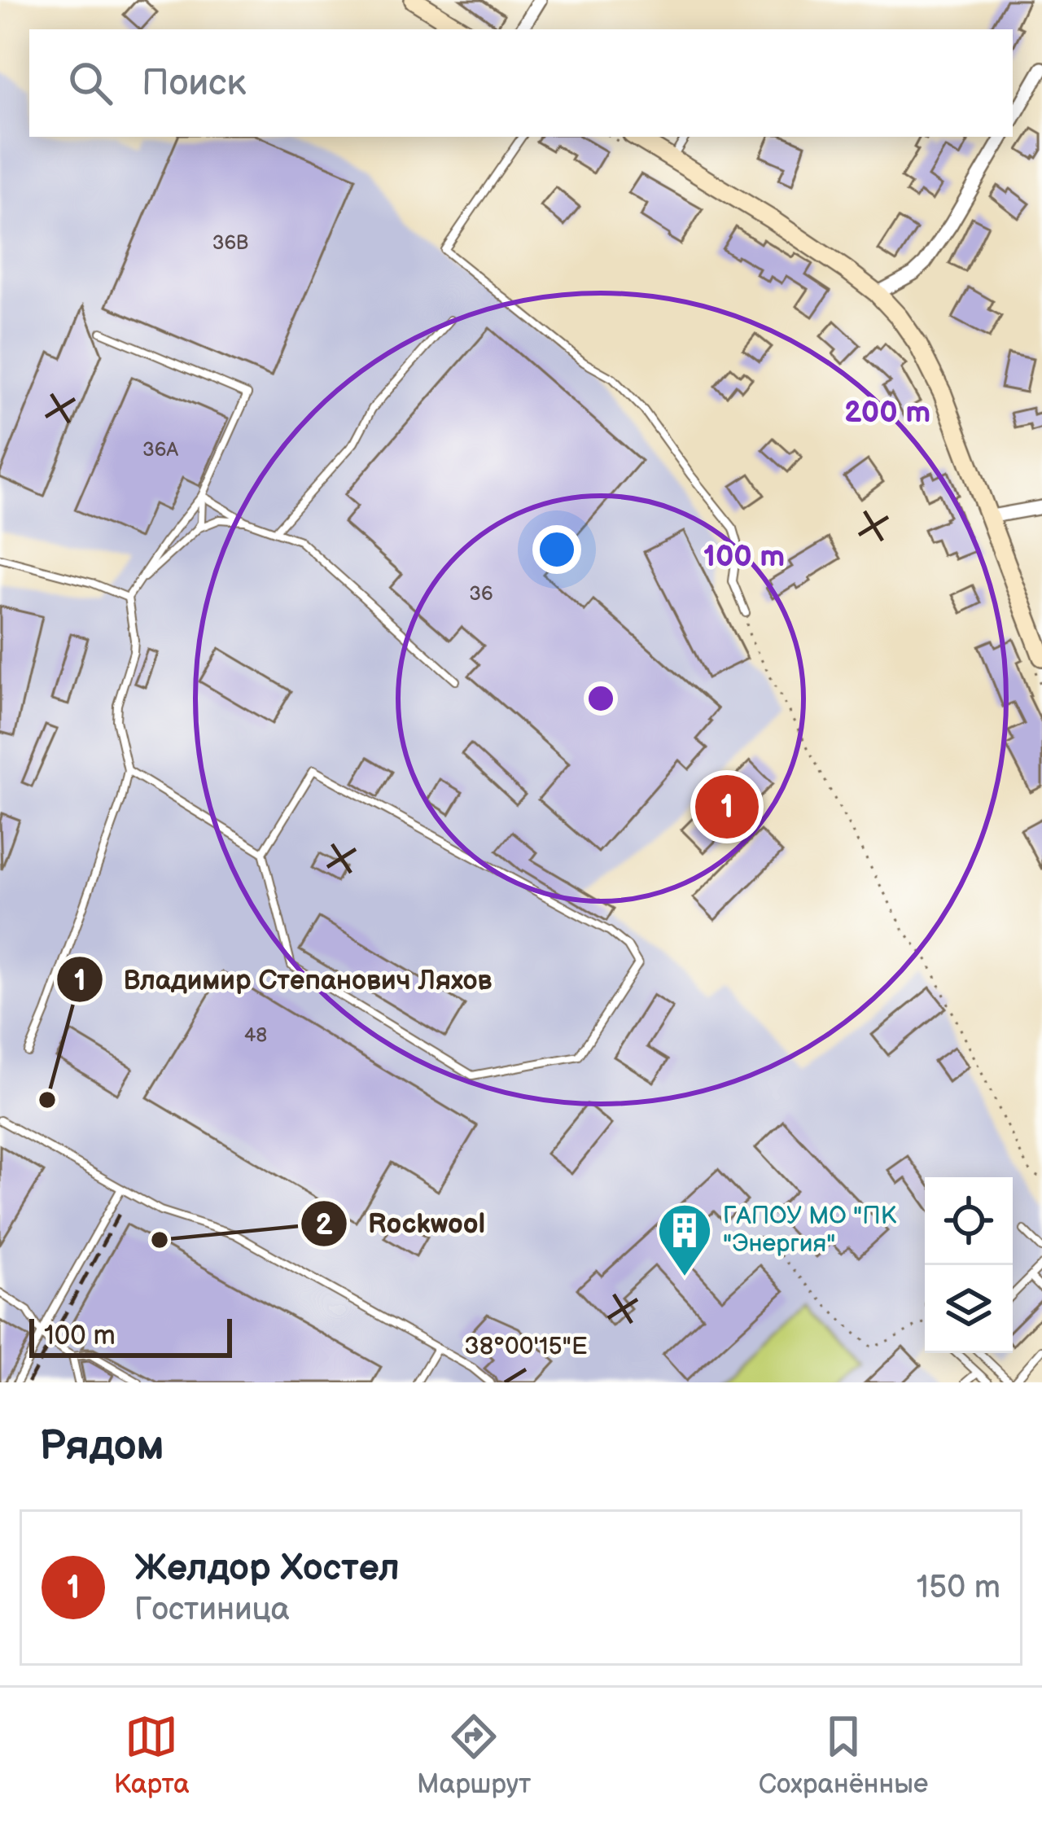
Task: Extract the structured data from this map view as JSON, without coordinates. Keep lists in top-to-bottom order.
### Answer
{
  "places": {
    "other": ["Владимир Степанович Ляхов", "Rockwool"],
    "building": ["ГАПОУ МО \"ПК \"Энергия\""]
  },
  "house_numbers": [
    "36В",
    "36А",
    "36",
    "48"
  ],
  "scale_bar": "100 m",
  "page": {
    "search": "Поиск",
    "pins": "1",
    "scale": "100 m",
    "heading": "Рядом",
    "list": [
      {
        "mark": "1",
        "name": "Желдор Хостел",
        "note": "Гостиница",
        "value": "150 m"
      }
    ],
    "nav": ["Карта", "Маршрут", "Сохранённые"]
  },
  "coordinates": ["38°00'15\"E"],
  "rings": ["200 m", "100 m"]
}
